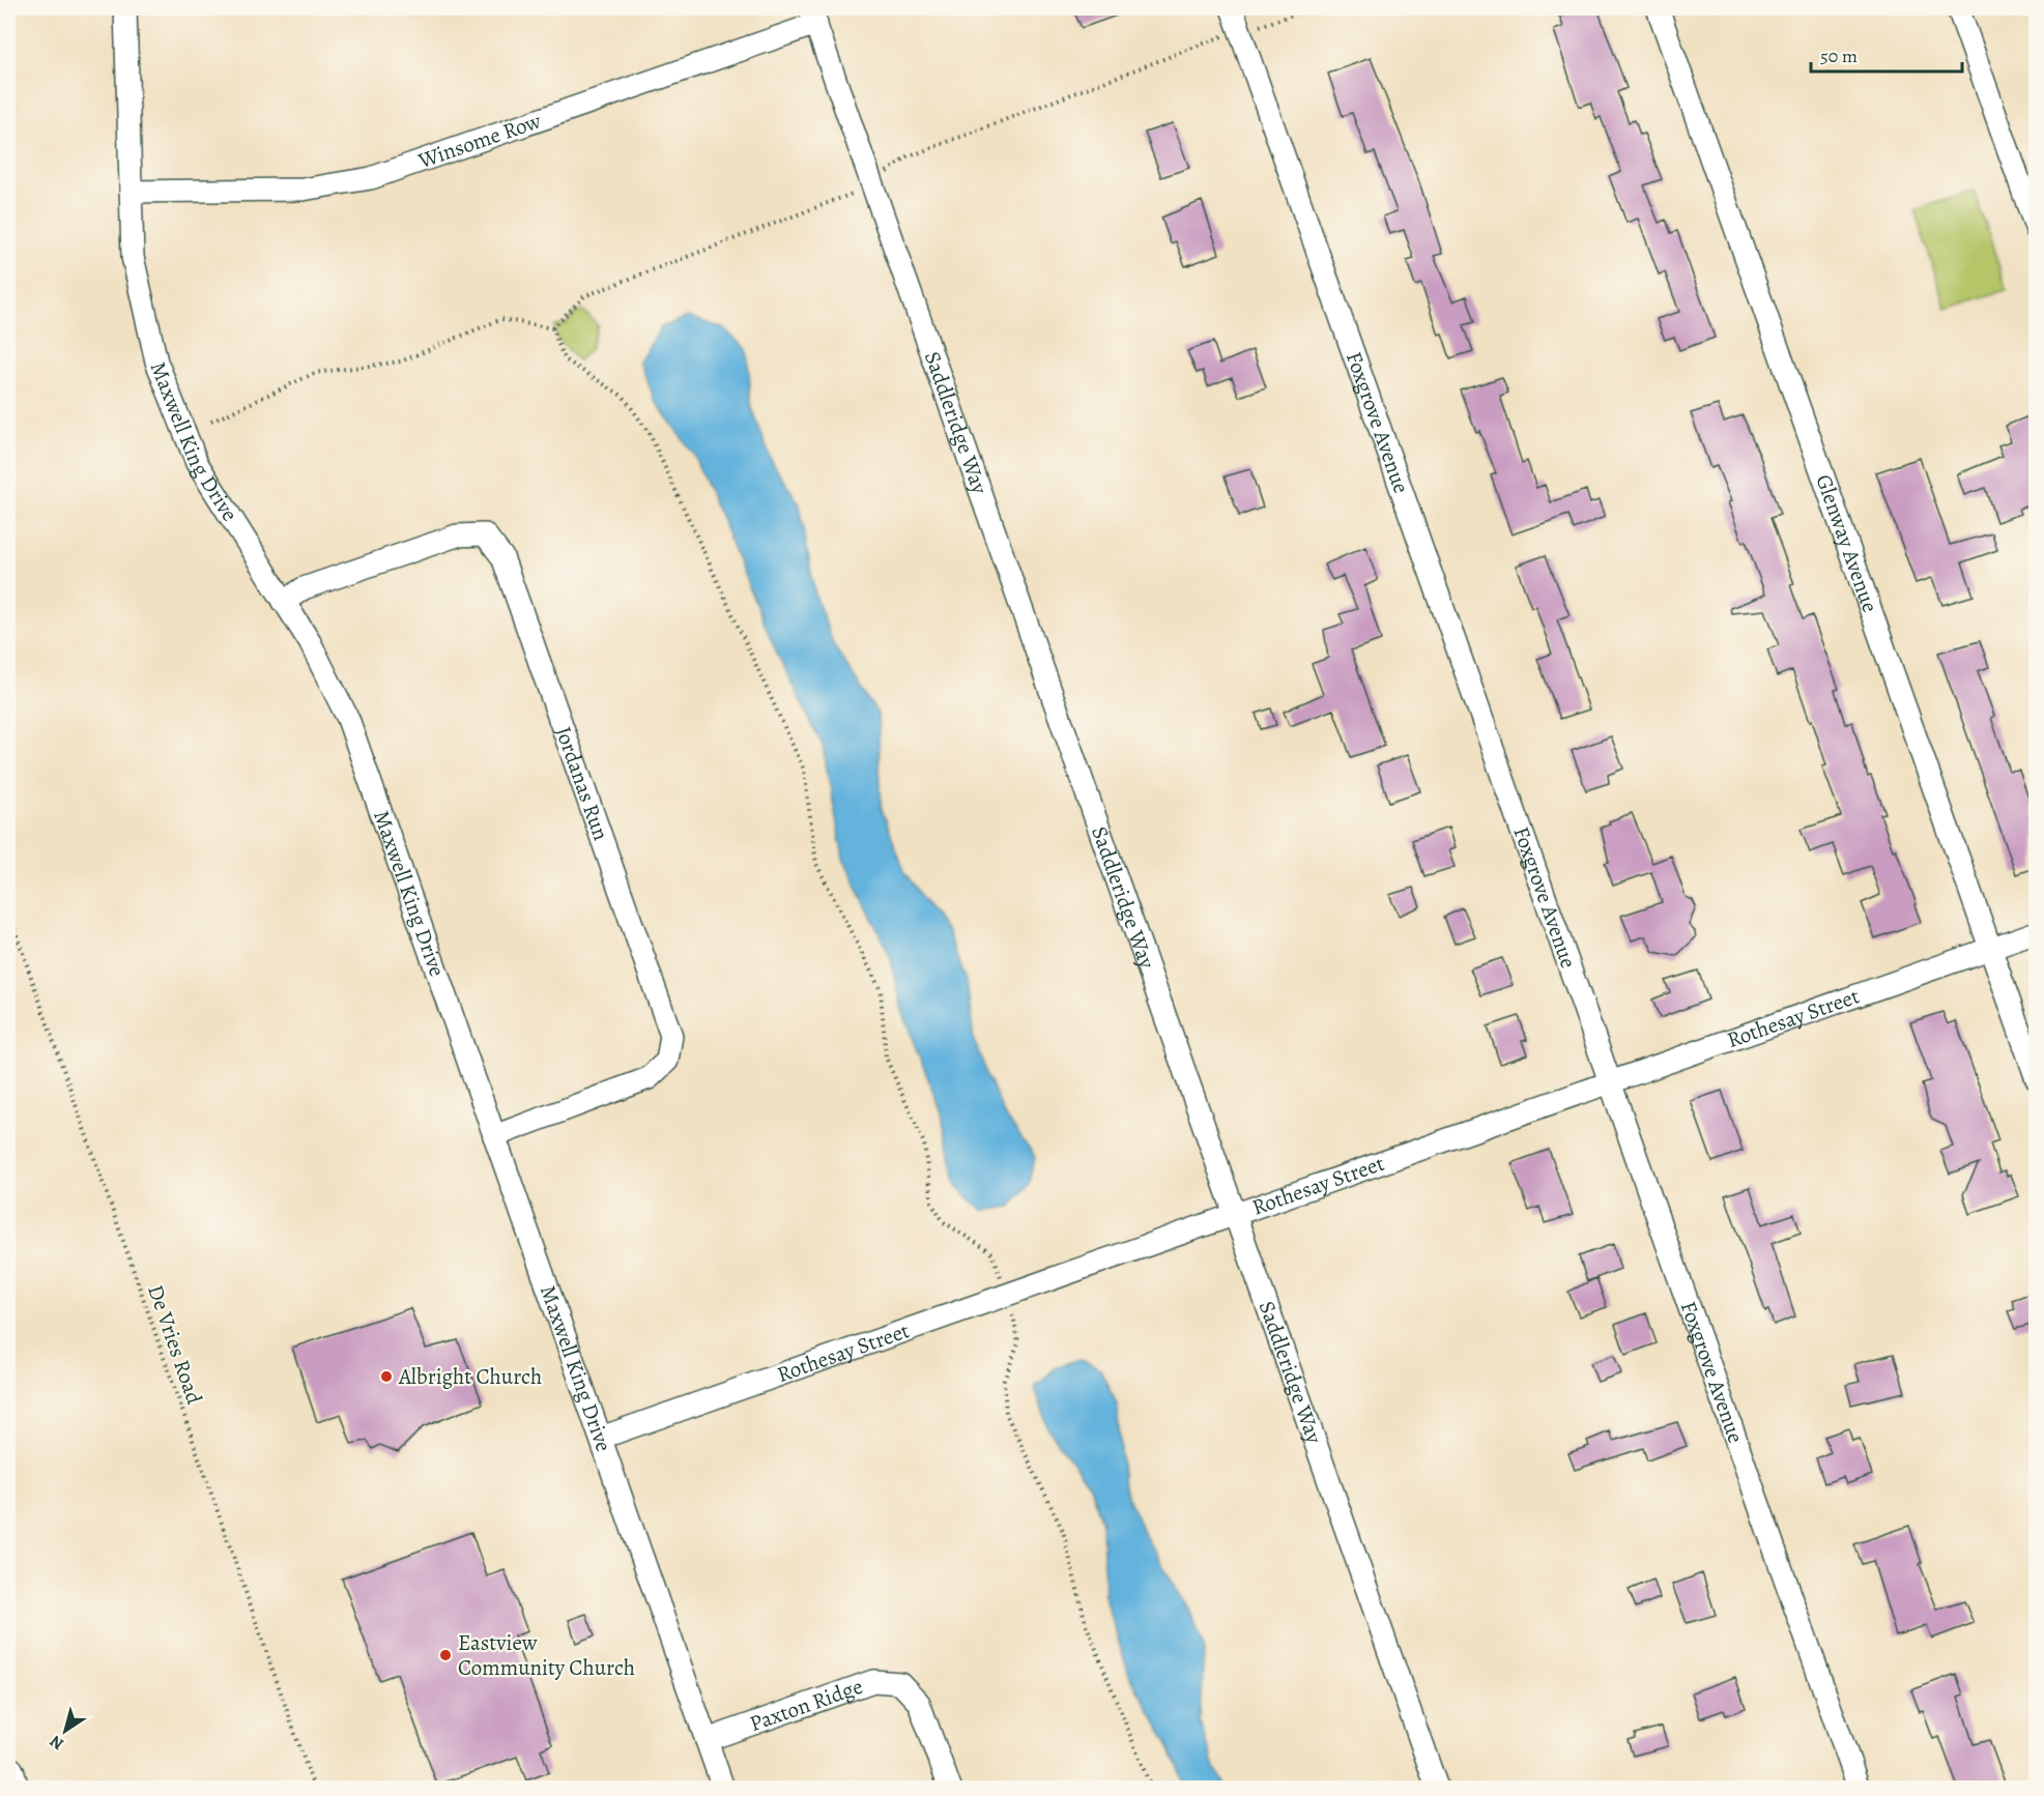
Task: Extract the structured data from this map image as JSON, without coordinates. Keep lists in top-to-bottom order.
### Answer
{
  "streets": {
    "street": [
      "Winsome Row",
      "Saddleridge Way",
      "Foxgrove Avenue",
      "Maxwell King Drive",
      "Glenway Avenue",
      "Jordanas Run",
      "Rothesay Street",
      "Paxton Ridge"
    ],
    "path": ["De Vries Road"]
  },
  "crossings": [
    ["Winsome Row", "Saddleridge Way"],
    ["Winsome Row", "Maxwell King Drive"],
    ["Saddleridge Way", "Rothesay Street"],
    ["Foxgrove Avenue", "Rothesay Street"],
    ["Maxwell King Drive", "Jordanas Run"],
    ["Maxwell King Drive", "Rothesay Street"],
    ["Maxwell King Drive", "Paxton Ridge"],
    ["Glenway Avenue", "Rothesay Street"]
  ],
  "places": ["Albright Church", "Eastview Community Church"],
  "scale_bar": "50 m",
  "north": "bottom left"
}
